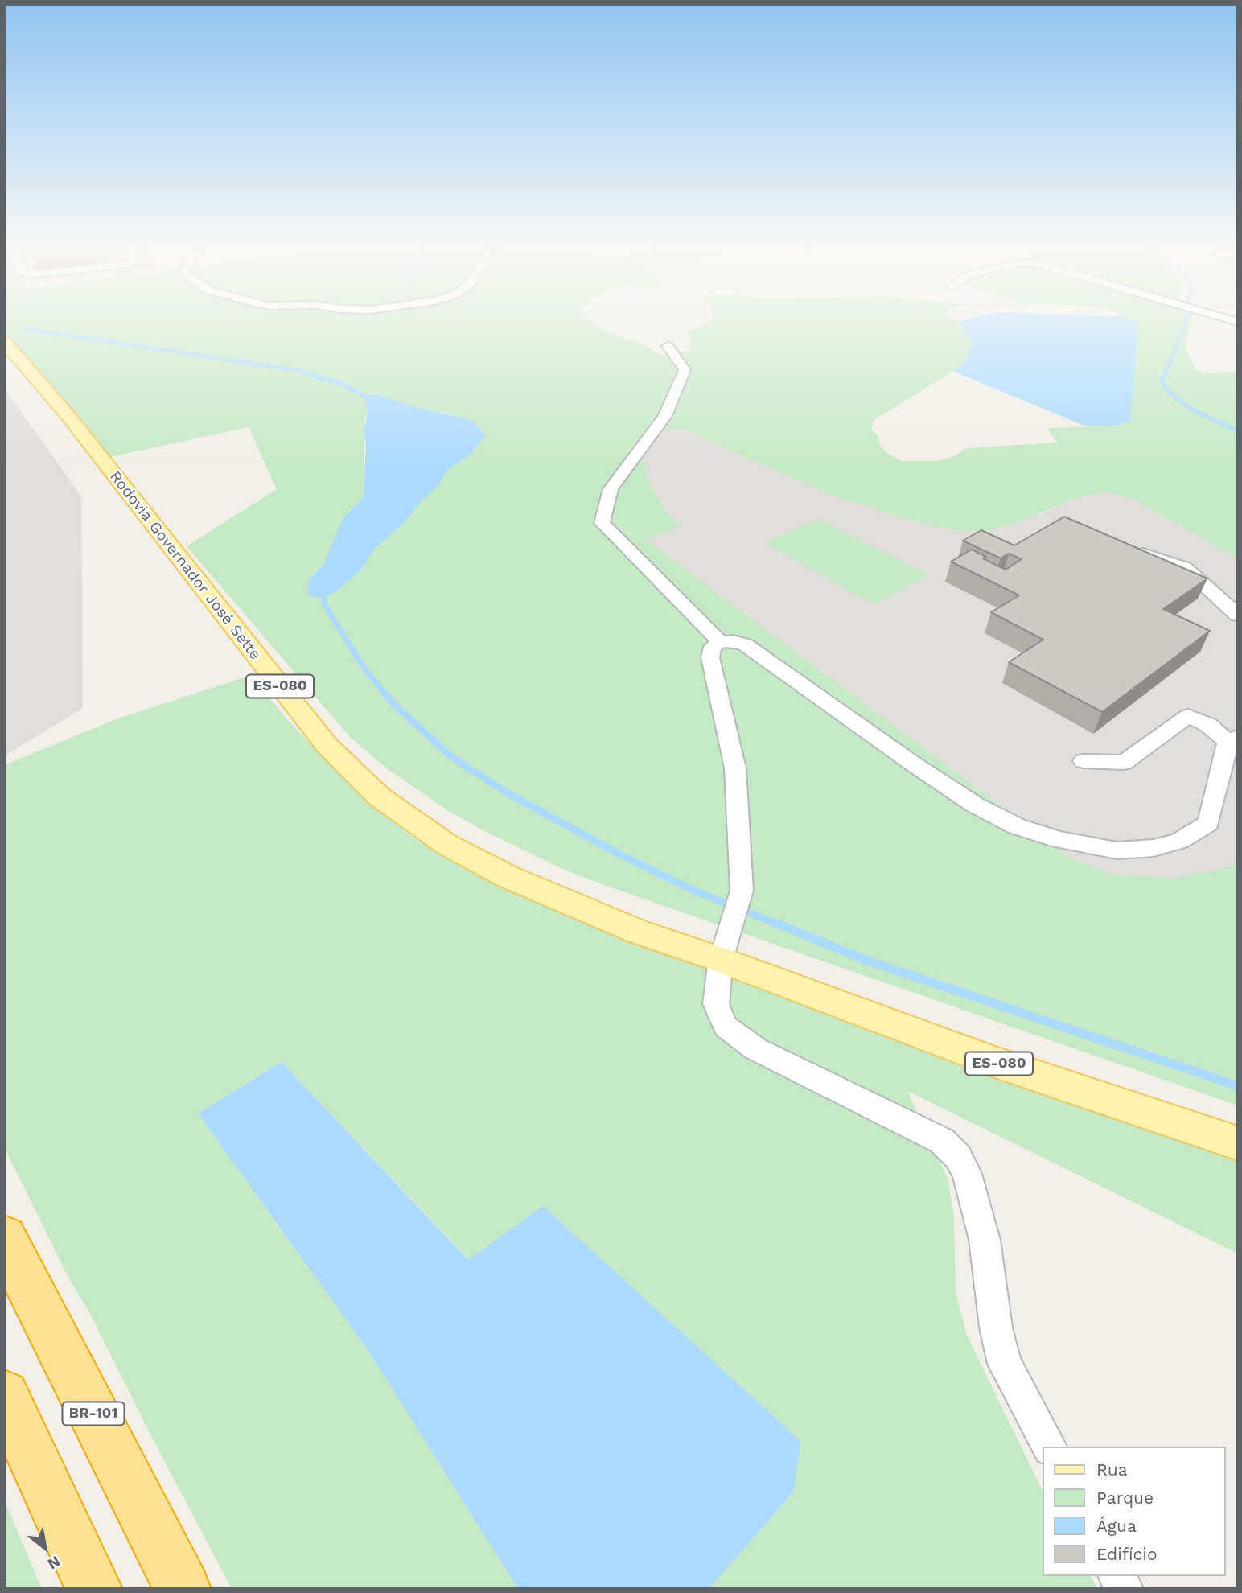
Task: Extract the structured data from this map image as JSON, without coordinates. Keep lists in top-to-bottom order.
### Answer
{
  "streets": {
    "highway": ["BR-101"],
    "main road": ["Rodovia Governador José Sette", "ES-080"]
  },
  "legend": [
    "Rua",
    "Parque",
    "Água",
    "Edifício"
  ],
  "north": "bottom right"
}
